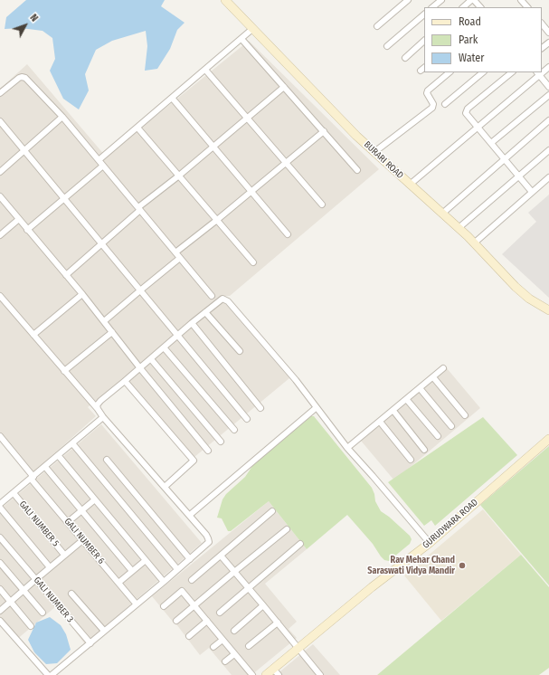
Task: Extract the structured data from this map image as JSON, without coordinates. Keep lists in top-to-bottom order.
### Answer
{
  "streets": {
    "main road": ["BURARI ROAD", "GURUDWARA ROAD"],
    "street": ["GALI NUMBER 5", "GALI NUMBER 6", "GALI NUMBER 3"]
  },
  "places": ["Rav Mehar Chand Saraswati Vidya Mandir"],
  "legend": ["Road", "Park", "Water"],
  "north": "top right"
}
